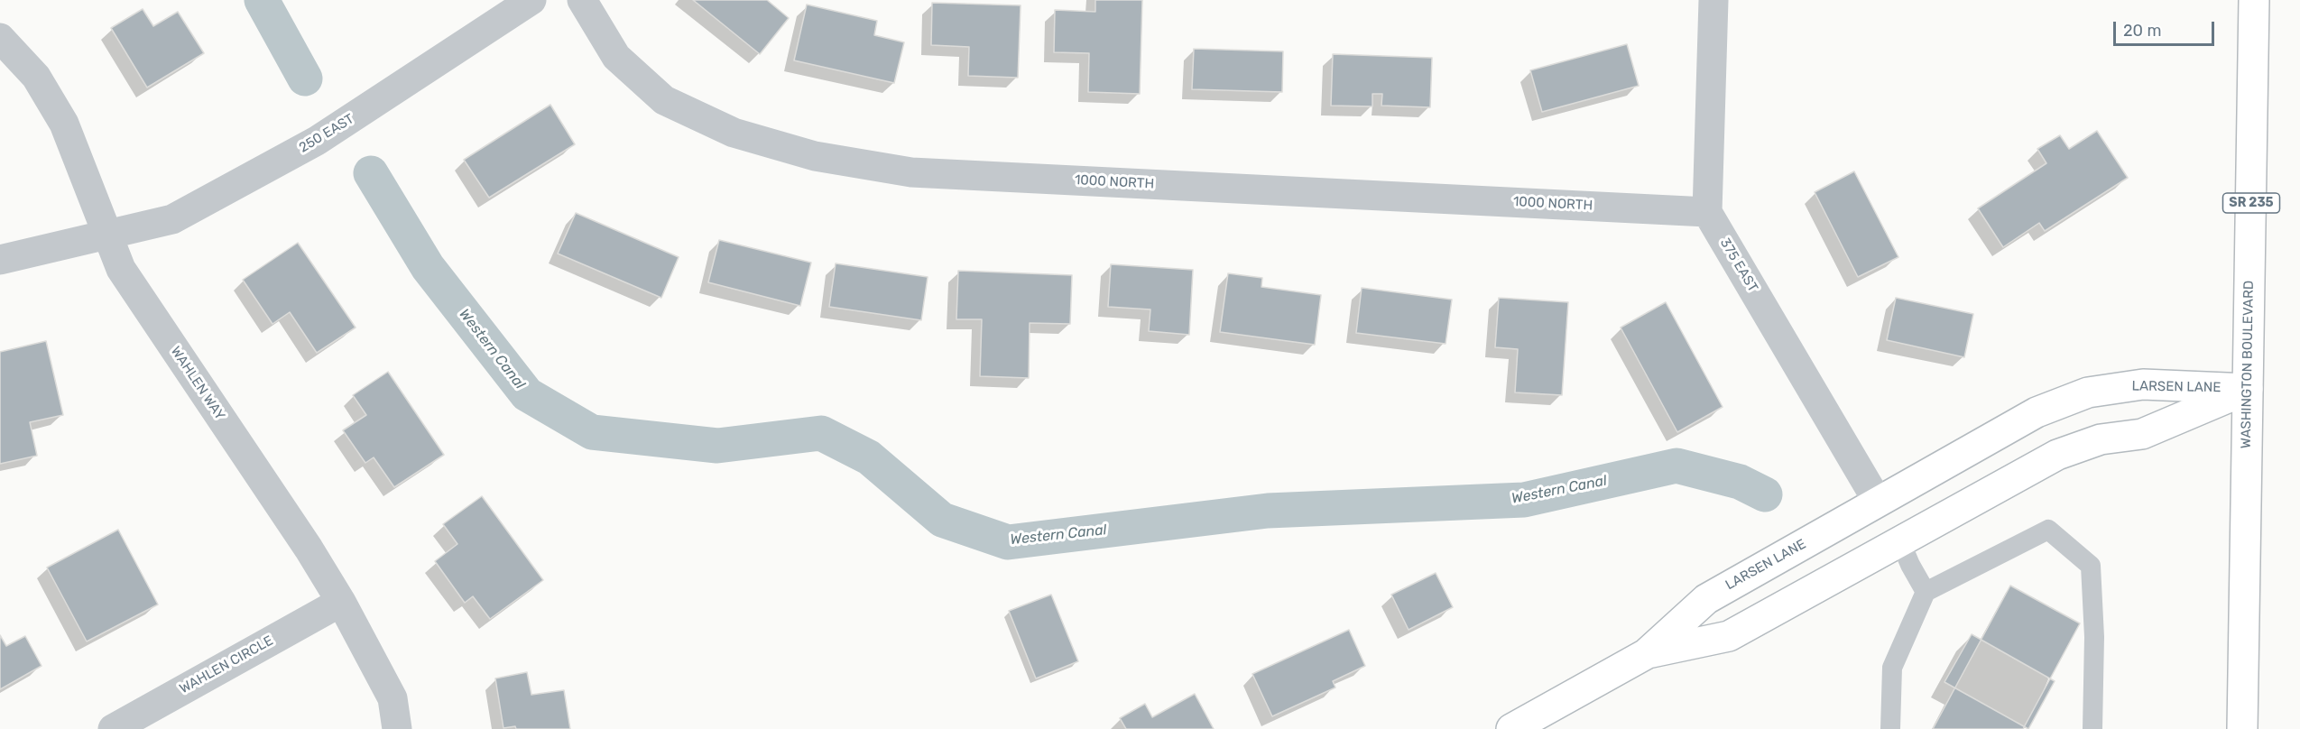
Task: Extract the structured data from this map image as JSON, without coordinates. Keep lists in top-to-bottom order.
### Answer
{
  "streets": {
    "main road": ["SR 235", "WASHINGTON BOULEVARD", "LARSEN LANE"],
    "street": [
      "250 EAST",
      "1000 NORTH",
      "375 EAST",
      "WAHLEN WAY",
      "WAHLEN CIRCLE"
    ]
  },
  "crossings": [
    ["250 EAST", "WAHLEN WAY"],
    ["1000 NORTH", "375 EAST"],
    ["375 EAST", "LARSEN LANE"],
    ["WASHINGTON BOULEVARD", "LARSEN LANE"],
    ["WAHLEN WAY", "WAHLEN CIRCLE"]
  ],
  "water": ["Western Canal"],
  "scale_bar": "20 m"
}
